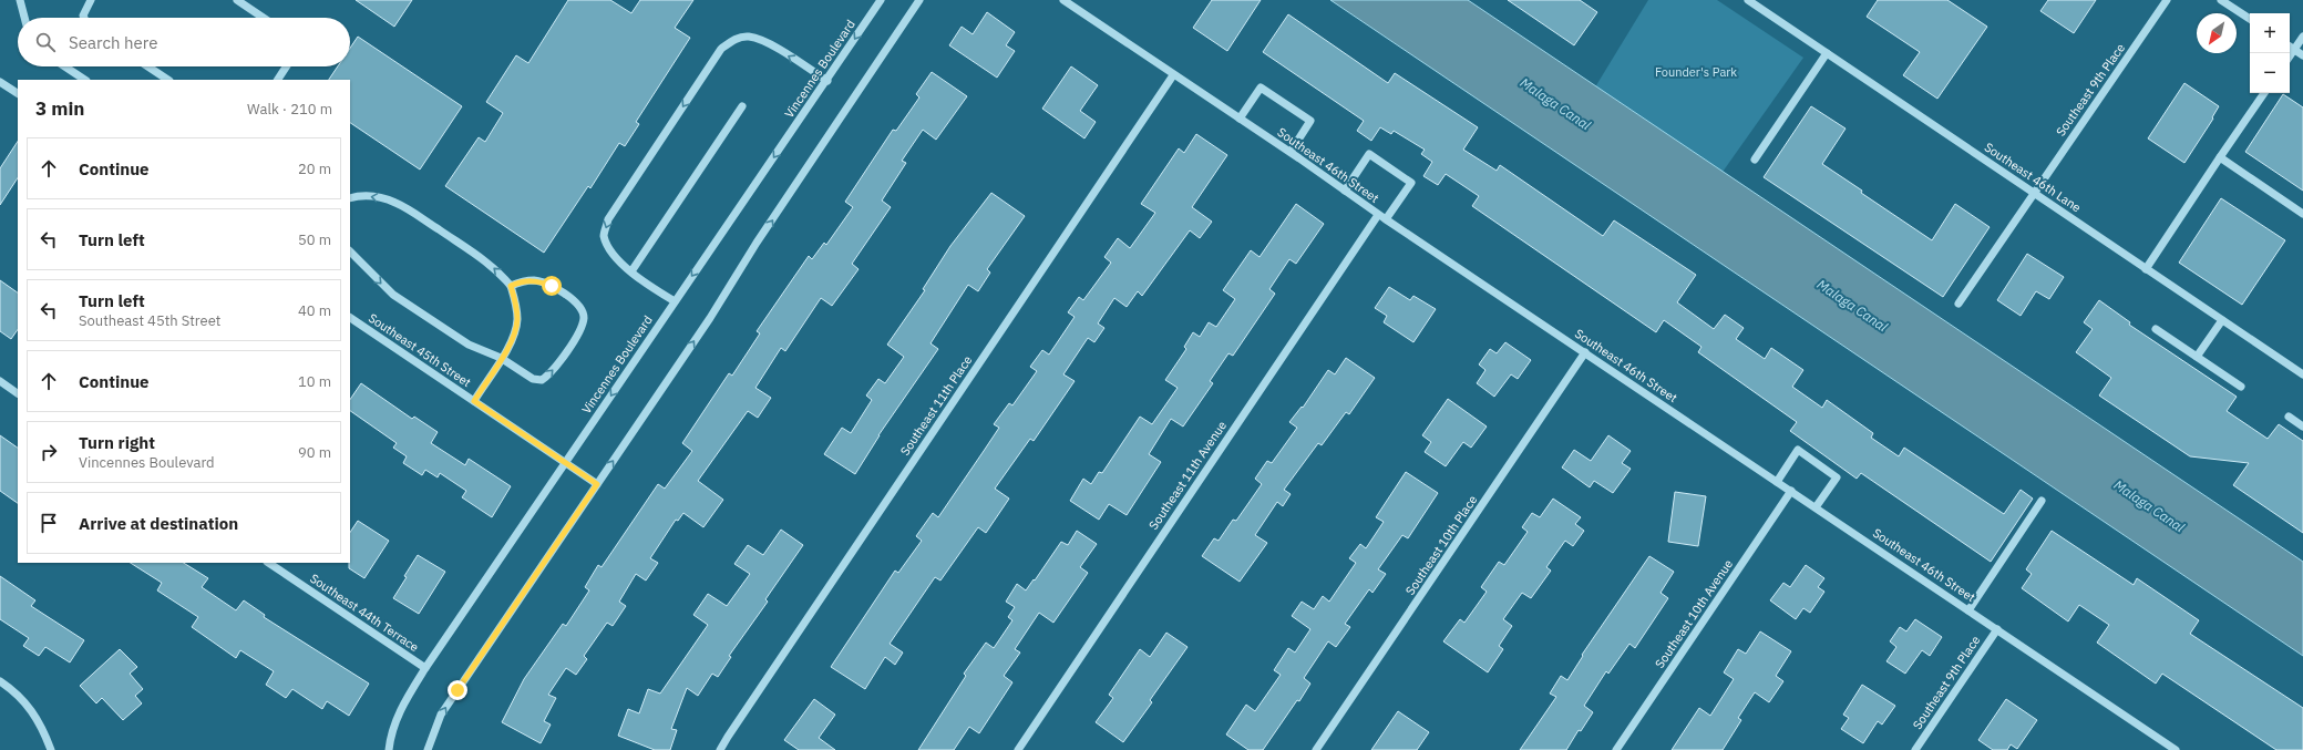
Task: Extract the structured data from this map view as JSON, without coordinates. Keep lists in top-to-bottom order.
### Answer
{
  "streets": {
    "street": [
      "Vincennes Boulevard",
      "Southeast 9th Place",
      "Southeast 46th Street",
      "Southeast 46th Lane",
      "Southeast 45th Street",
      "Southeast 11th Place",
      "Southeast 11th Avenue",
      "Southeast 10th Place",
      "Southeast 44th Terrace",
      "Southeast 10th Avenue"
    ]
  },
  "crossings": [
    ["Vincennes Boulevard", "Southeast 45th Street"],
    ["Vincennes Boulevard", "Southeast 44th Terrace"],
    ["Southeast 9th Place", "Southeast 46th Street"],
    ["Southeast 9th Place", "Southeast 46th Lane"],
    ["Southeast 46th Street", "Southeast 11th Place"],
    ["Southeast 46th Street", "Southeast 11th Avenue"],
    ["Southeast 46th Street", "Southeast 10th Place"],
    ["Southeast 46th Street", "Southeast 10th Avenue"]
  ],
  "water": ["Malaga Canal"],
  "parks": ["Founder's Park"],
  "north": "bottom left",
  "page": {
    "map_buttons": ["+", "−"],
    "search": "Search here",
    "heading": ["3 min", "Walk · 210 m"],
    "list": [
      ["Continue", "20 m"],
      ["Turn left", "50 m"],
      ["Turn left", "Southeast 45th Street", "40 m"],
      ["Continue", "10 m"],
      ["Turn right", "Vincennes Boulevard", "90 m"],
      "Arrive at destination"
    ]
  }
}
